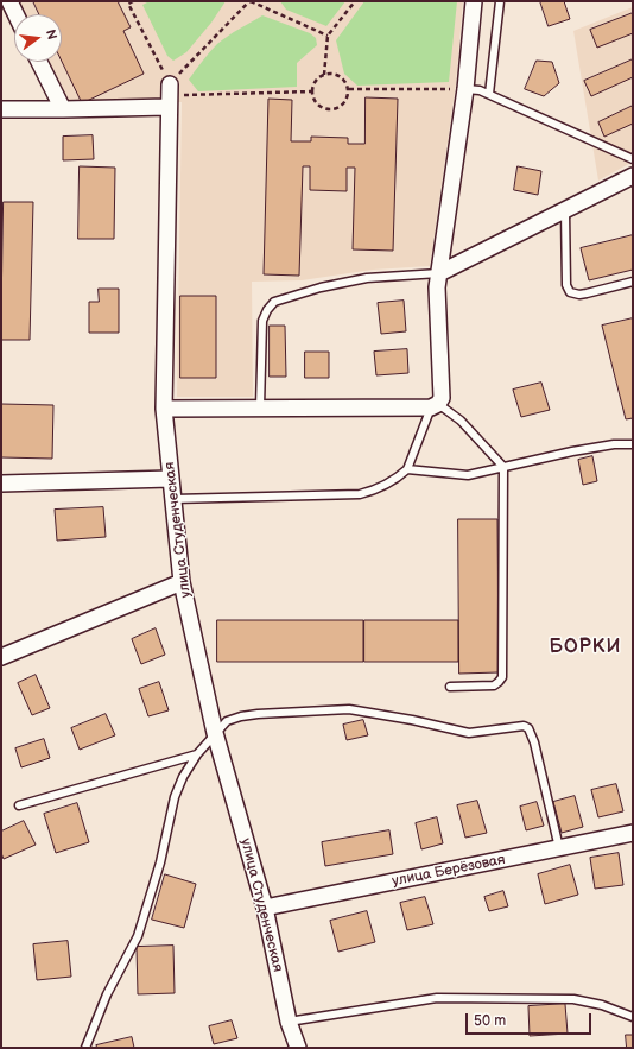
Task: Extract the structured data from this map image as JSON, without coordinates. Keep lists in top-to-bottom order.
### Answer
{
  "streets": {
    "street": ["улица Студенческая", "улица Берёзовая"]
  },
  "crossings": [
    ["улица Студенческая", "улица Берёзовая"]
  ],
  "districts": ["БОРКИ"],
  "scale_bar": "50 m",
  "north": "right"
}
